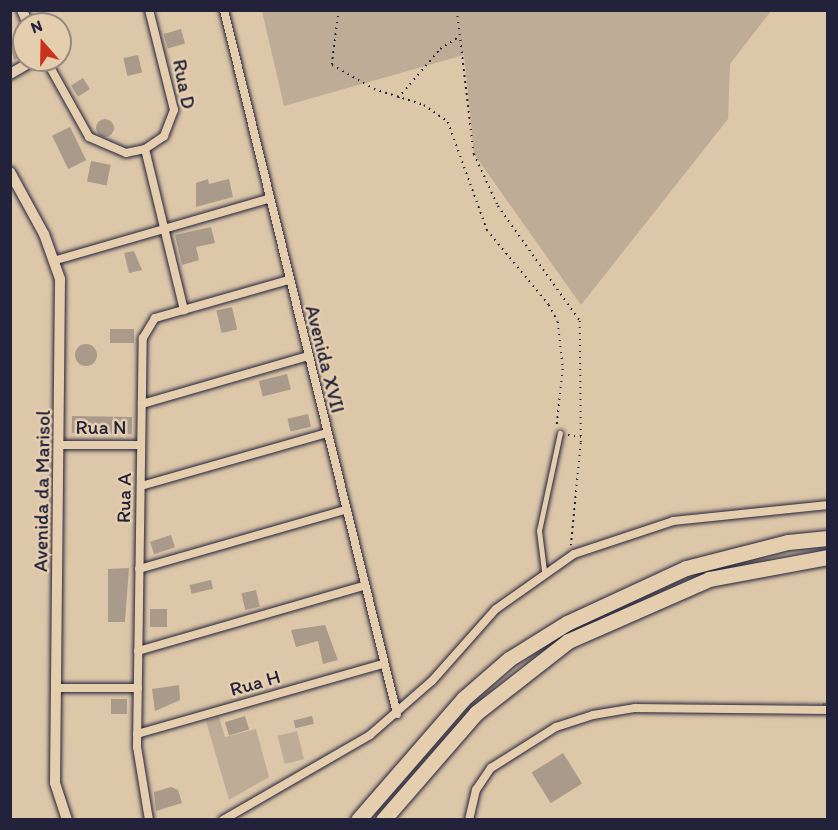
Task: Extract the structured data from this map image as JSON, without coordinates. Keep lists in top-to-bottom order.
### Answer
{
  "streets": {
    "street": [
      "Rua D",
      "Avenida XVII",
      "Rua N",
      "Avenida da Marisol",
      "Rua A",
      "Rua H"
    ]
  },
  "crossings": [
    ["Avenida XVII", "Rua A"],
    ["Avenida XVII", "Rua H"],
    ["Rua N", "Avenida da Marisol"],
    ["Rua N", "Rua A"],
    ["Rua A", "Rua H"]
  ],
  "north": "top"
}
